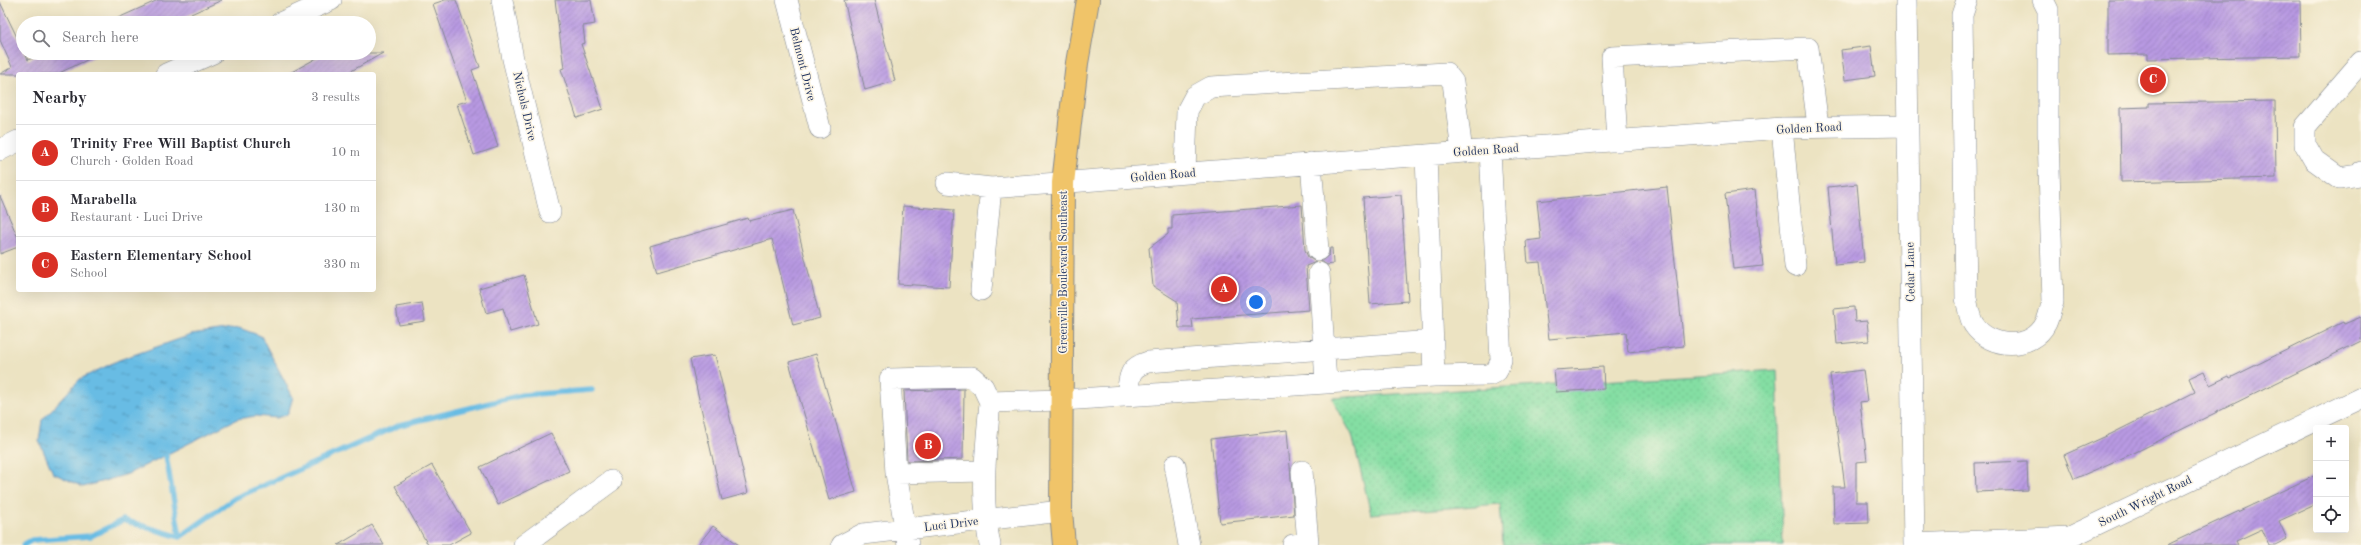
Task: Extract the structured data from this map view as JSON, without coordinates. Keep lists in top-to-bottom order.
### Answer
{
  "streets": {
    "highway": ["Greenville Boulevard Southeast"],
    "street": [
      "Belmont Drive",
      "Nichols Drive",
      "Golden Road",
      "Cedar Lane",
      "South Wright Road",
      "Luci Drive"
    ]
  },
  "crossings": [
    ["Golden Road", "Greenville Boulevard Southeast"],
    ["Golden Road", "Cedar Lane"],
    ["Greenville Boulevard Southeast", "Luci Drive"],
    ["Cedar Lane", "South Wright Road"]
  ],
  "page": {
    "search": "Search here",
    "pins": ["C", "A", "B"],
    "heading": ["Nearby", "3 results"],
    "list": [
      {
        "mark": "A",
        "name": "Trinity Free Will Baptist Church",
        "note": "Church · Golden Road",
        "value": "10 m"
      },
      {
        "mark": "B",
        "name": "Marabella",
        "note": "Restaurant · Luci Drive",
        "value": "130 m"
      },
      {
        "mark": "C",
        "name": "Eastern Elementary School",
        "note": "School",
        "value": "330 m"
      }
    ],
    "map_buttons": ["+", "−"]
  }
}
